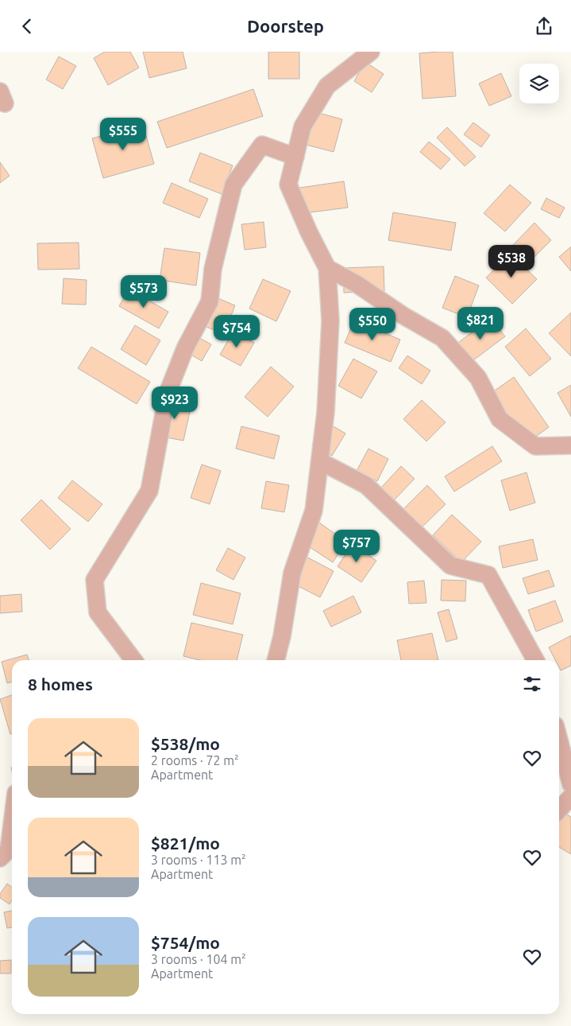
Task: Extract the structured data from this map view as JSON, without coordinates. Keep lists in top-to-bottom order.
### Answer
{
  "page": {
    "header": "Doorstep",
    "price": [
      "$555",
      "$538",
      "$573",
      "$821",
      "$550",
      "$754",
      "$923",
      "$757"
    ],
    "heading": "8 homes",
    "list": [
      {
        "name": "$538/mo",
        "note": "2 rooms · 72 m² · Apartment"
      },
      {
        "name": "$821/mo",
        "note": "3 rooms · 113 m² · Apartment"
      },
      {
        "name": "$754/mo",
        "note": "3 rooms · 104 m² · Apartment"
      }
    ]
  }
}
